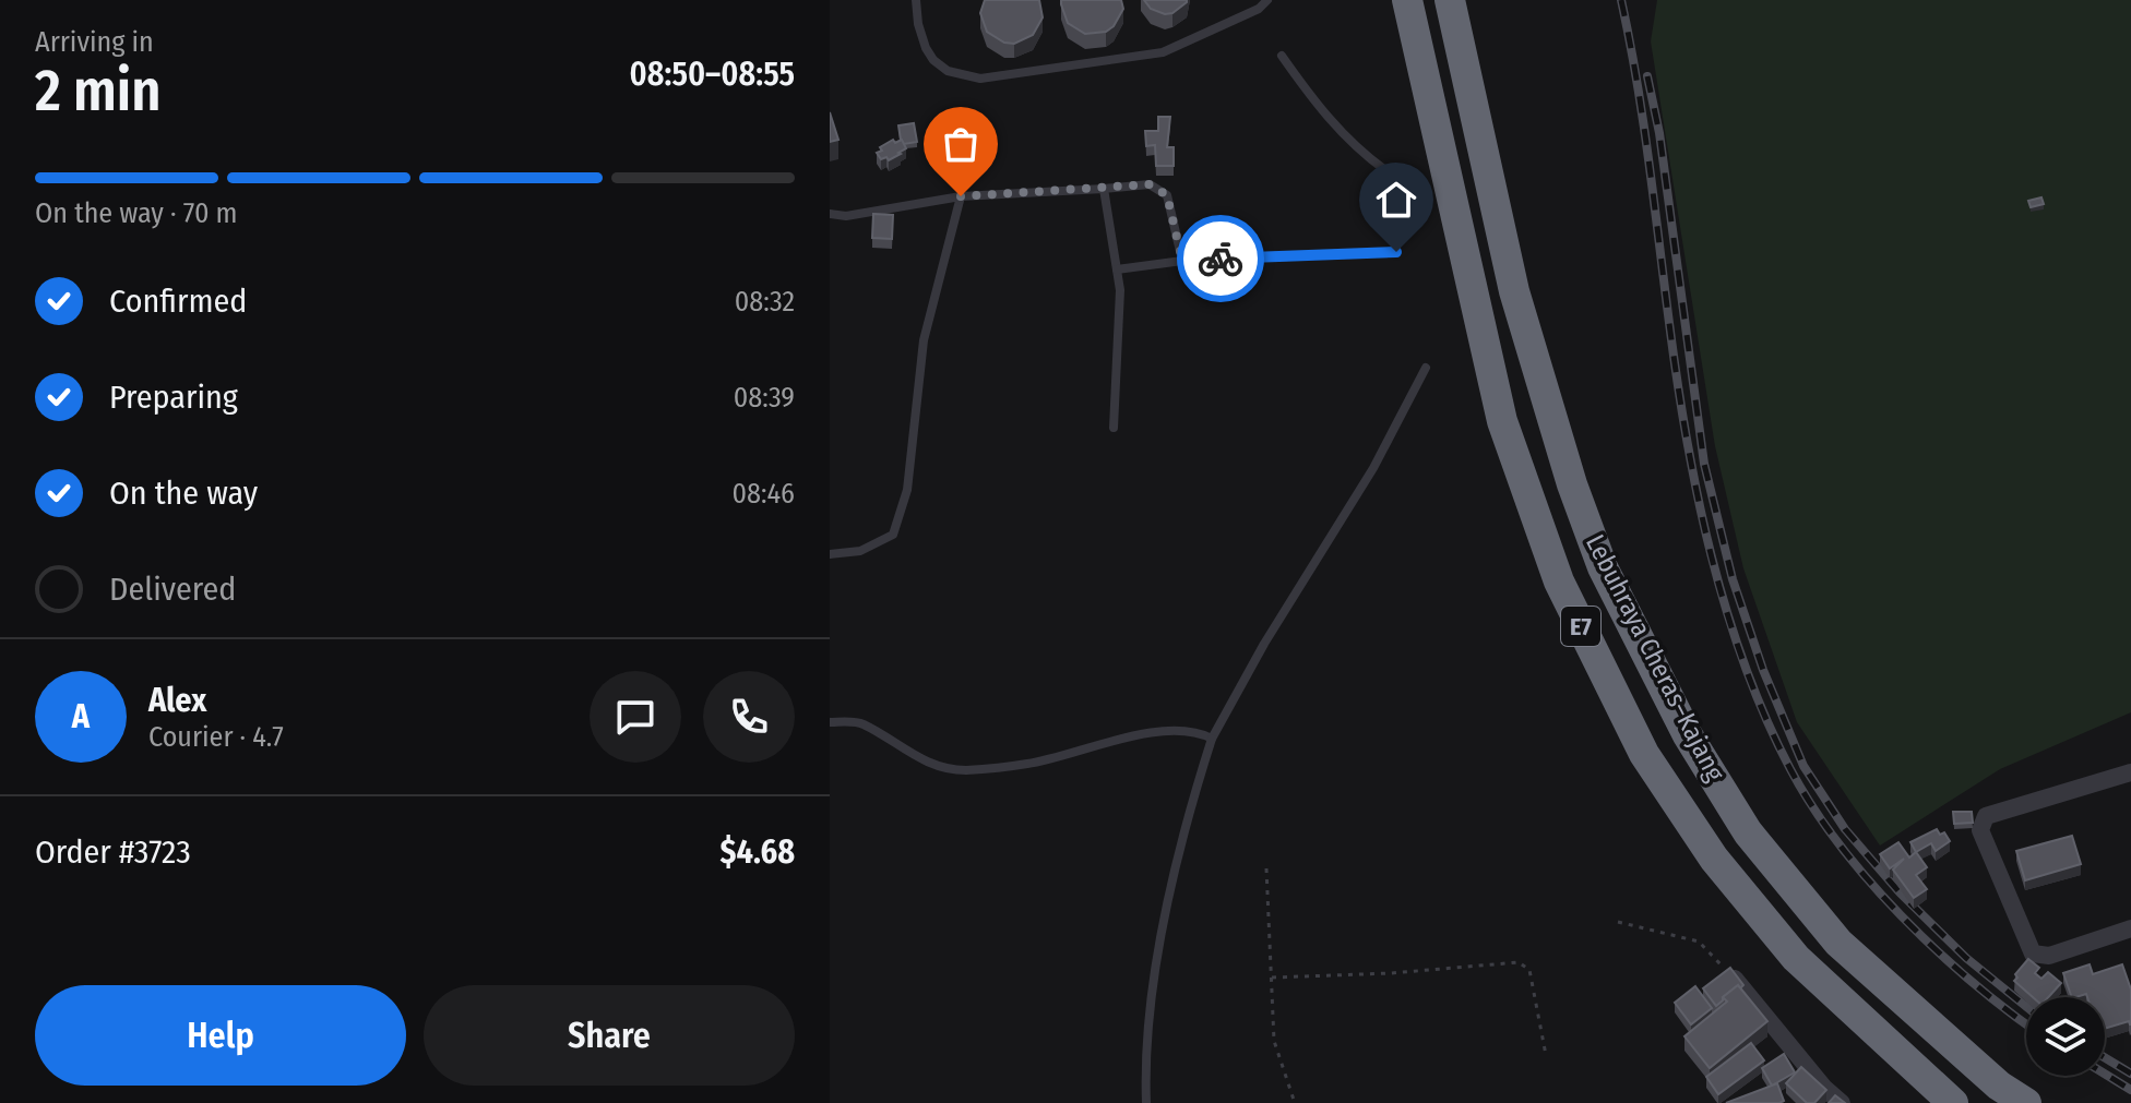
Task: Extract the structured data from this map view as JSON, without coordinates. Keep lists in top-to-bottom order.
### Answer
{
  "streets": {
    "highway": ["E7", "Lebuhraya Cheras–Kajang"]
  },
  "page": {
    "heading": ["2 min", "Arriving in", "08:50–08:55"],
    "panel": [
      "Alex",
      "Courier · 4.7",
      "Order #3723",
      "$4.68"
    ],
    "bar": "On the way · 70 m",
    "list": [
      ["Confirmed", "08:32"],
      ["Preparing", "08:39"],
      ["On the way", "08:46"],
      "Delivered"
    ],
    "round": "A",
    "buttons": ["Help", "Share"]
  }
}
